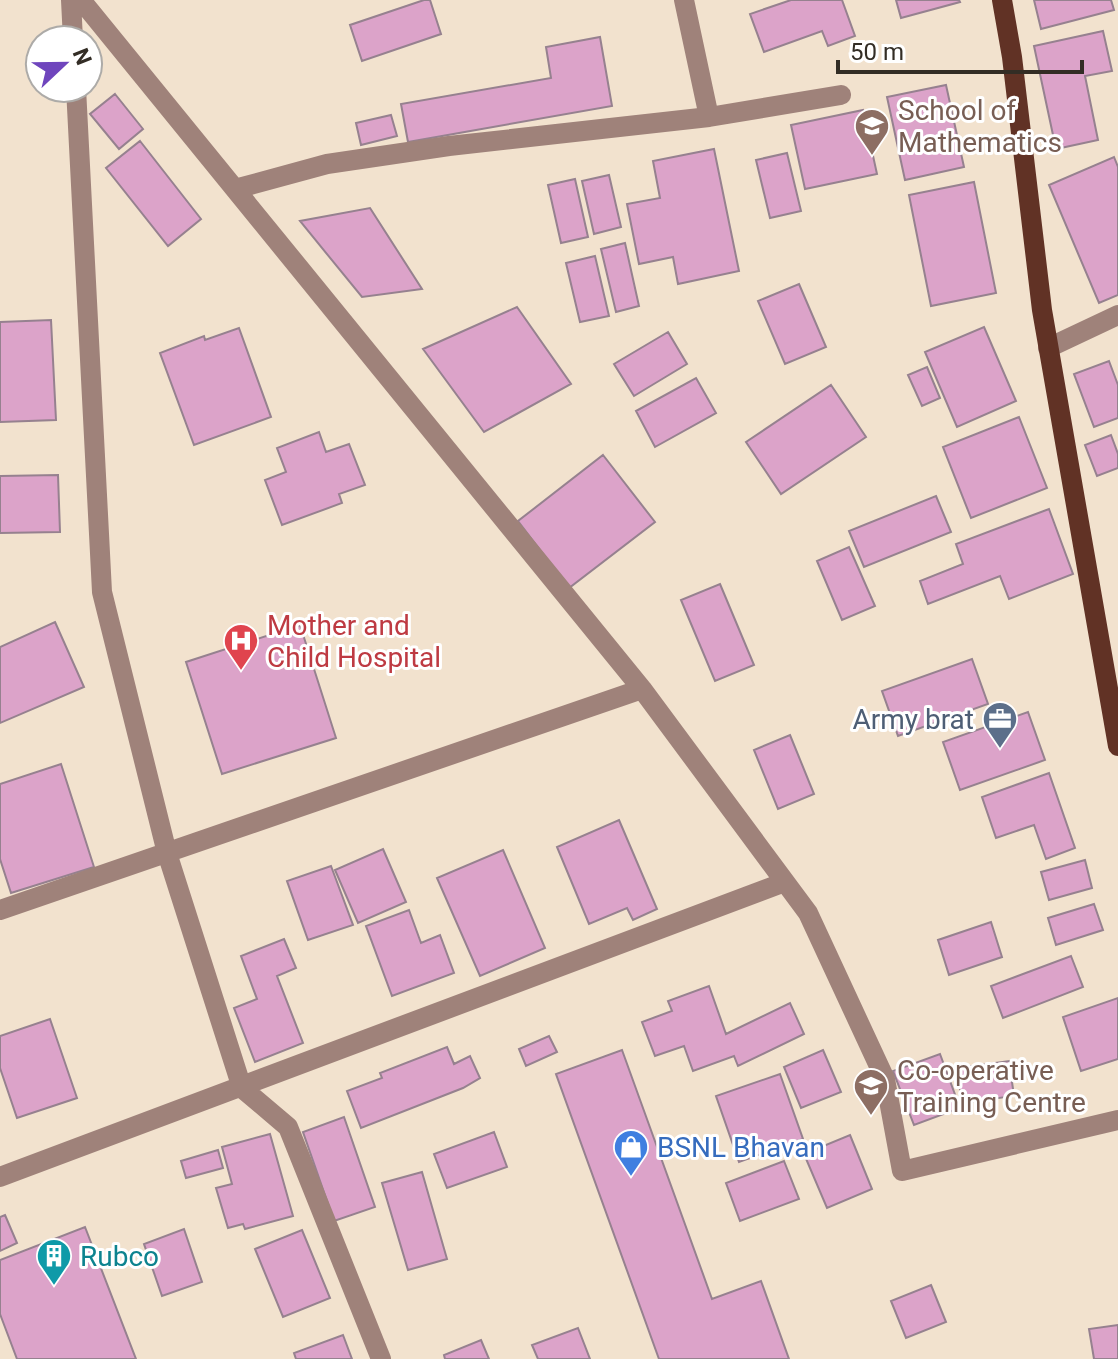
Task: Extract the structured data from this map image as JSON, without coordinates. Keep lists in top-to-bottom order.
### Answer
{
  "places": {
    "school or university": ["School of Mathematics", "Co-operative Training Centre"],
    "hospital": ["Mother and Child Hospital"],
    "office": ["Army brat"],
    "shop": ["BSNL Bhavan"],
    "building": ["Rubco"]
  },
  "scale_bar": "50 m",
  "north": "right"
}
